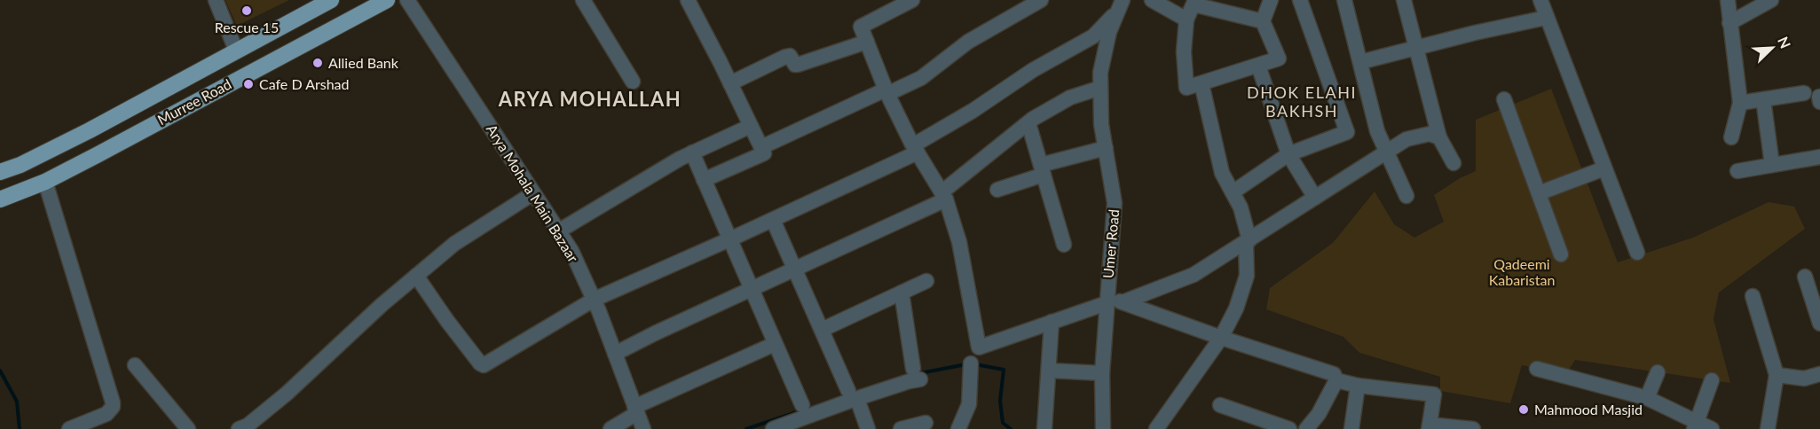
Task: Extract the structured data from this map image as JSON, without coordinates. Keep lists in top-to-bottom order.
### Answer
{
  "streets": {
    "main road": ["Murree Road"],
    "street": ["Arya Mohala Main Bazaar", "Umer Road"]
  },
  "districts": ["DHOK ELAHI BAKHSH", "ARYA MOHALLAH"],
  "parks": ["Qadeemi Kabaristan"],
  "places": [
    "Rescue 15",
    "Allied Bank",
    "Cafe D Arshad",
    "Mahmood Masjid"
  ],
  "north": "top right"
}
